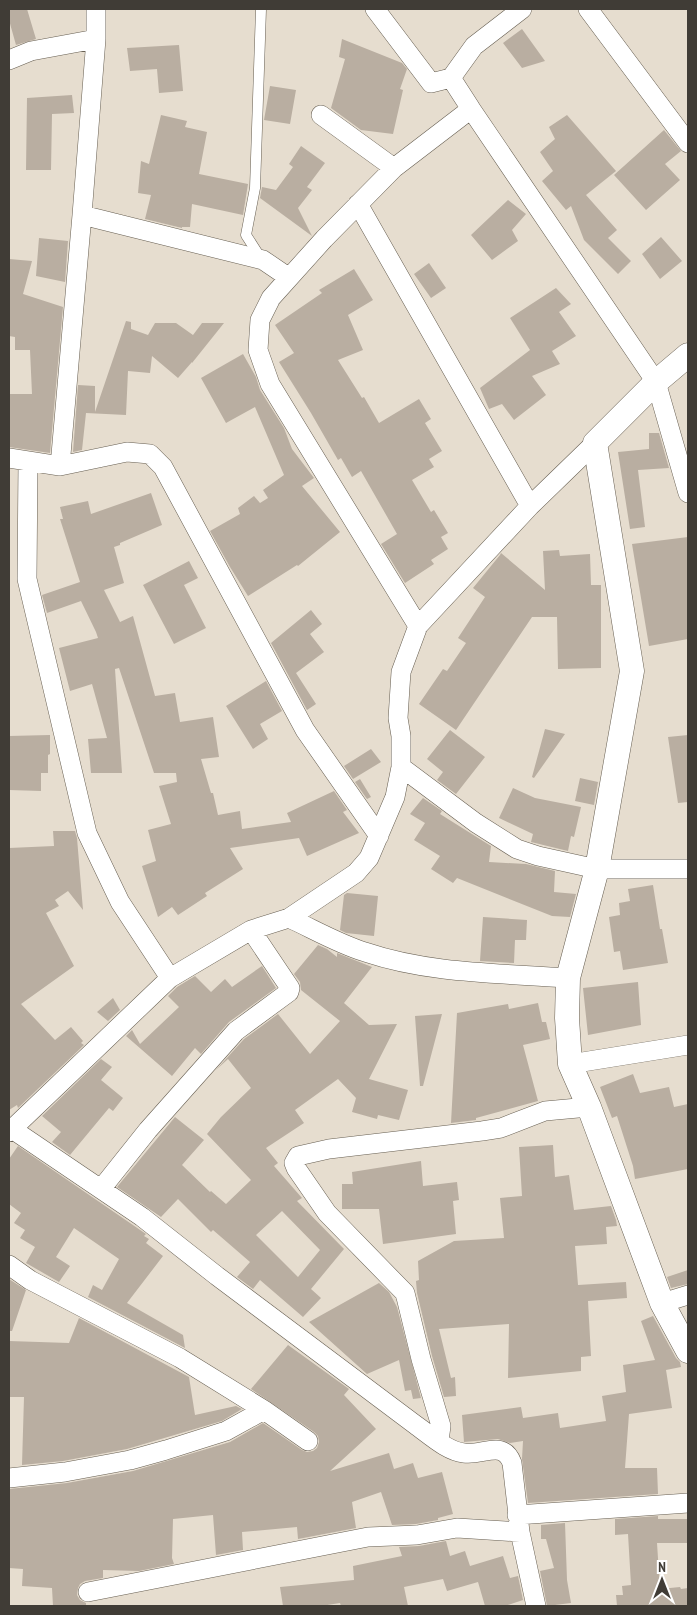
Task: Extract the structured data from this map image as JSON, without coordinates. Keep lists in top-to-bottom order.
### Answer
{
  "north": "top"
}
